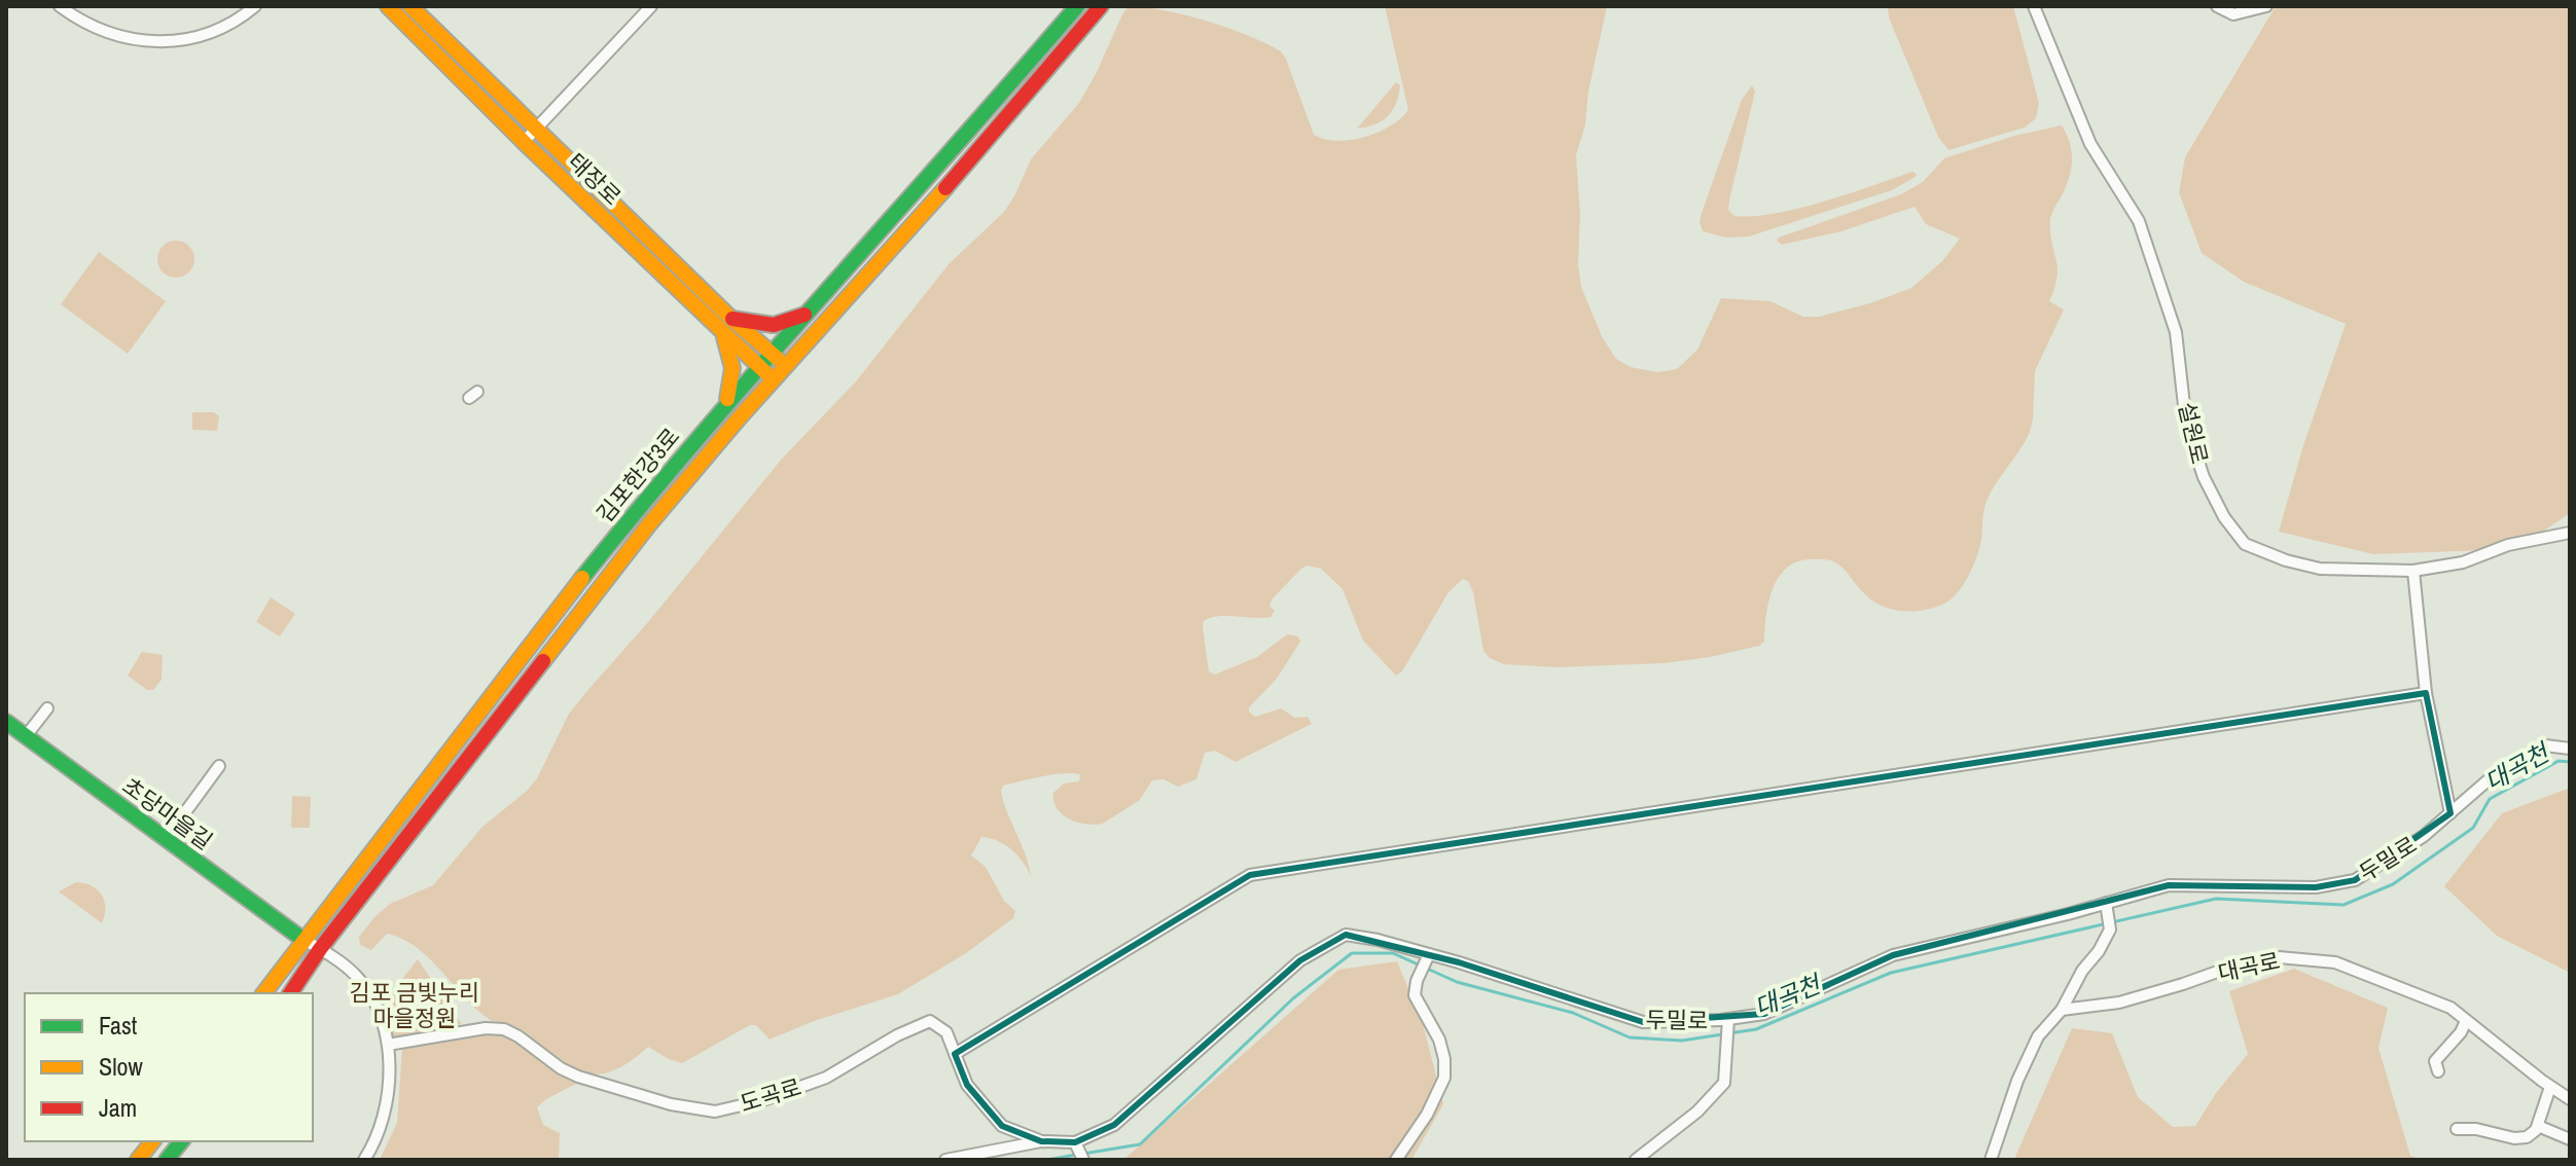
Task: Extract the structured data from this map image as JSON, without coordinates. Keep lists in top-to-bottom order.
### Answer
{
  "streets": {
    "street": [
      "태장로",
      "설원로",
      "김포한강3로",
      "초당마을길",
      "두밀로",
      "대곡로",
      "도곡로"
    ]
  },
  "crossings": [
    ["태장로", "김포한강3로"],
    ["김포한강3로", "초당마을길"]
  ],
  "water": ["대곡천"],
  "parks": ["김포 금빛누리 마을정원"],
  "legend": ["Fast", "Slow", "Jam"]
}
